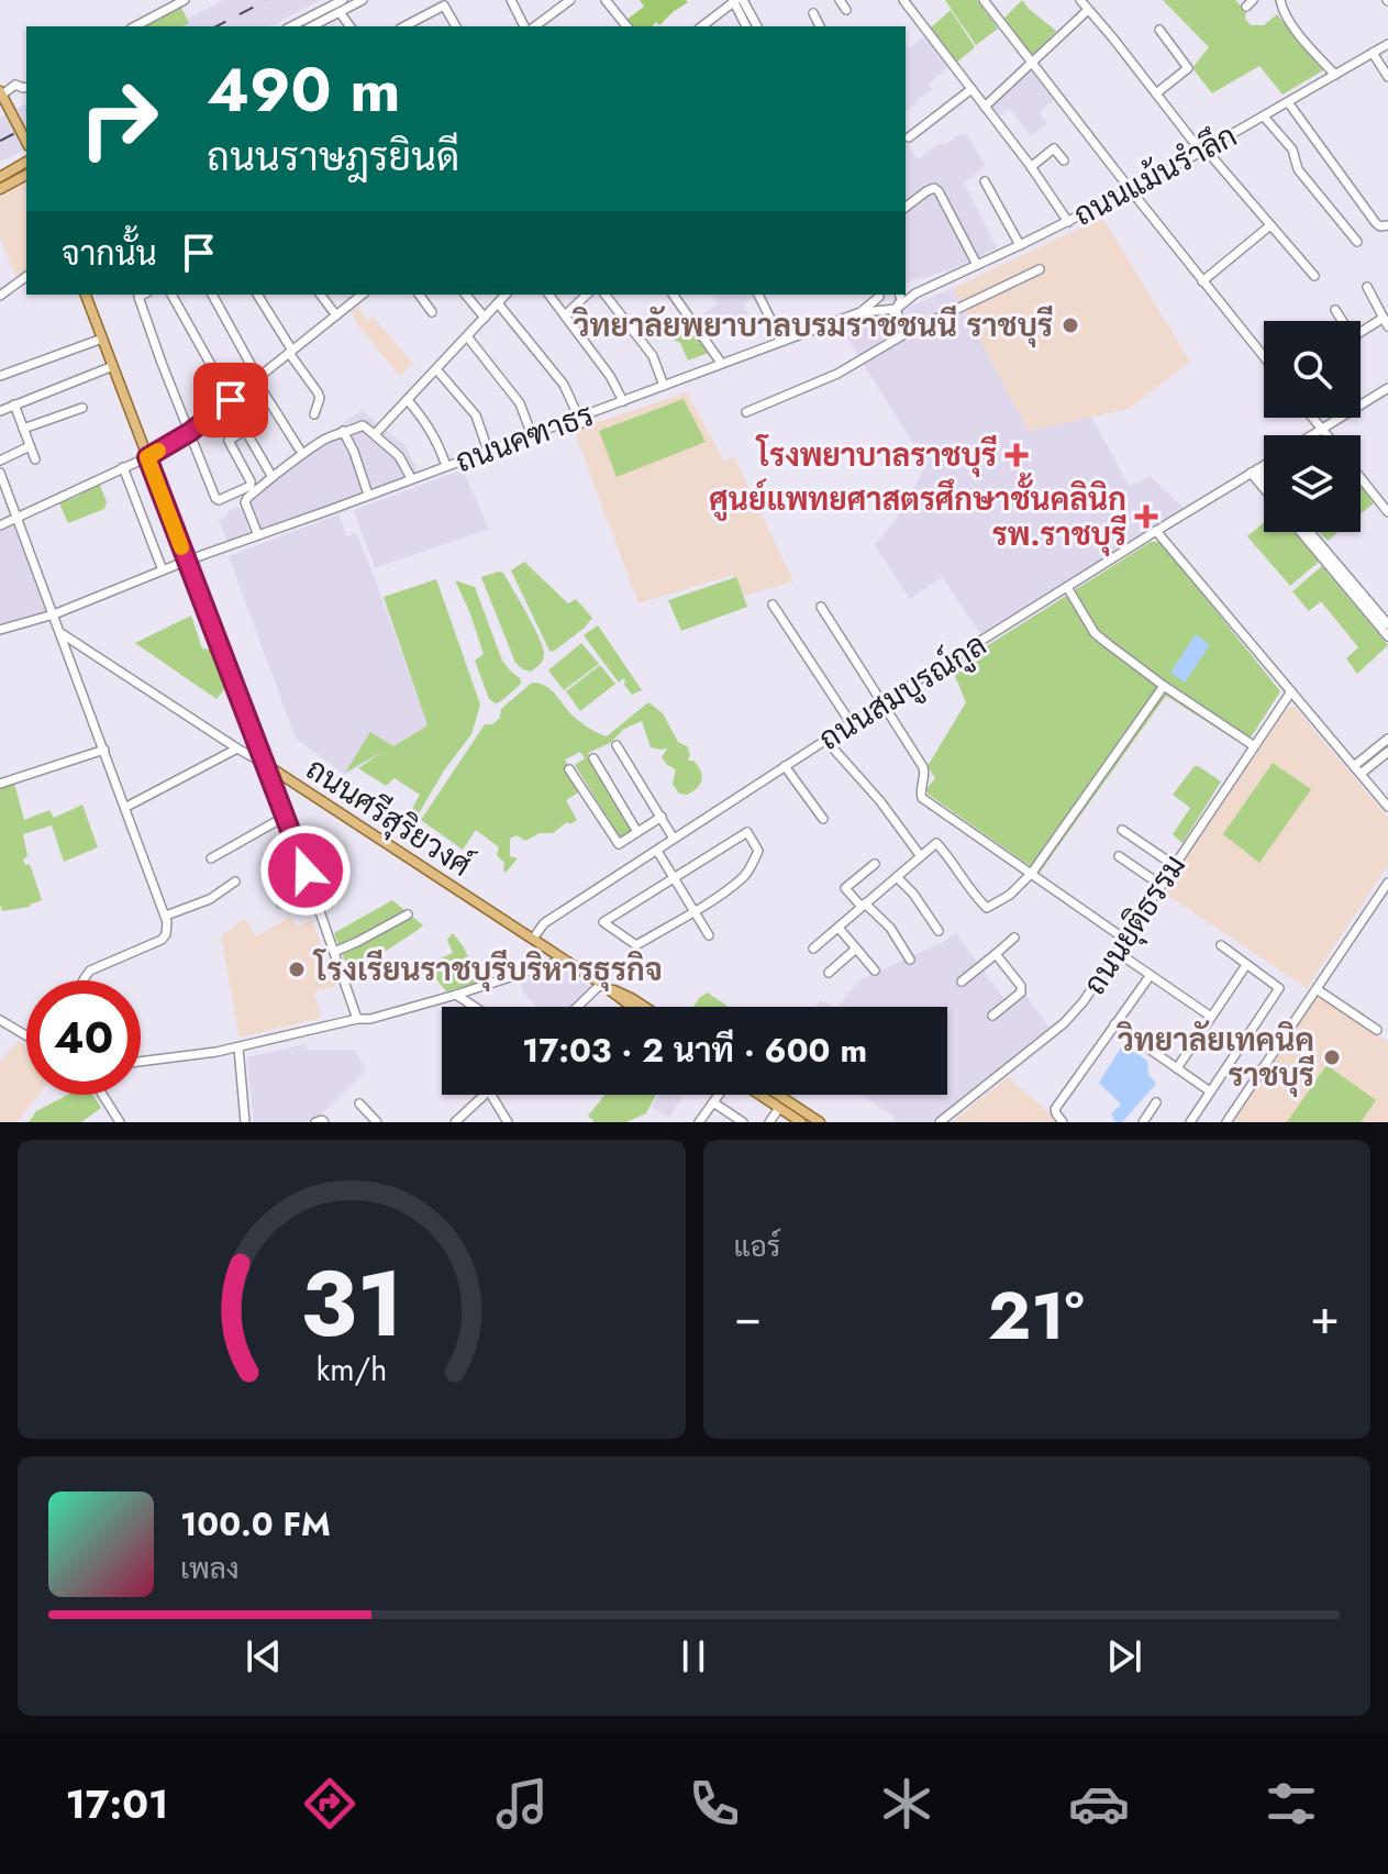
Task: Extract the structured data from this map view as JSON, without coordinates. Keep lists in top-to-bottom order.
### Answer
{
  "streets": {
    "main road": ["ถนนศรีสุริยวงศ์"],
    "street": [
      "ถนนแม้นรำลึก",
      "ถนนคฑาธร",
      "ถนนสมบูรณ์กูล",
      "ถนนยุติธรรม"
    ]
  },
  "crossings": [
    ["ถนนแม้นรำลึก", "ถนนคฑาธร"],
    ["ถนนสมบูรณ์กูล", "ถนนศรีสุริยวงศ์"]
  ],
  "places": {
    "other": ["วิทยาลัยพยาบาลบรมราชชนนี ราชบุรี", "โรงเรียนราชบุรีบริหารธุรกิจ", "วิทยาลัยเทคนิค ราชบุรี"],
    "health": ["โรงพยาบาลราชบุรี", "ศูนย์แพทยศาสตรศึกษาชั้นคลินิก รพ.ราชบุรี"]
  },
  "page": {
    "turn": ["490 m", "ถนนราษฎรยินดี"],
    "then": "จากนั้น",
    "limit": "40",
    "trip": "17:03 · 2 นาที · 600 m",
    "tile": "แอร์",
    "heat": ["−", "21°", "+"],
    "song": ["100.0 FM", "เพลง"],
    "tabs": "17:01",
    "gauge": ["31", "km/h"]
  }
}
